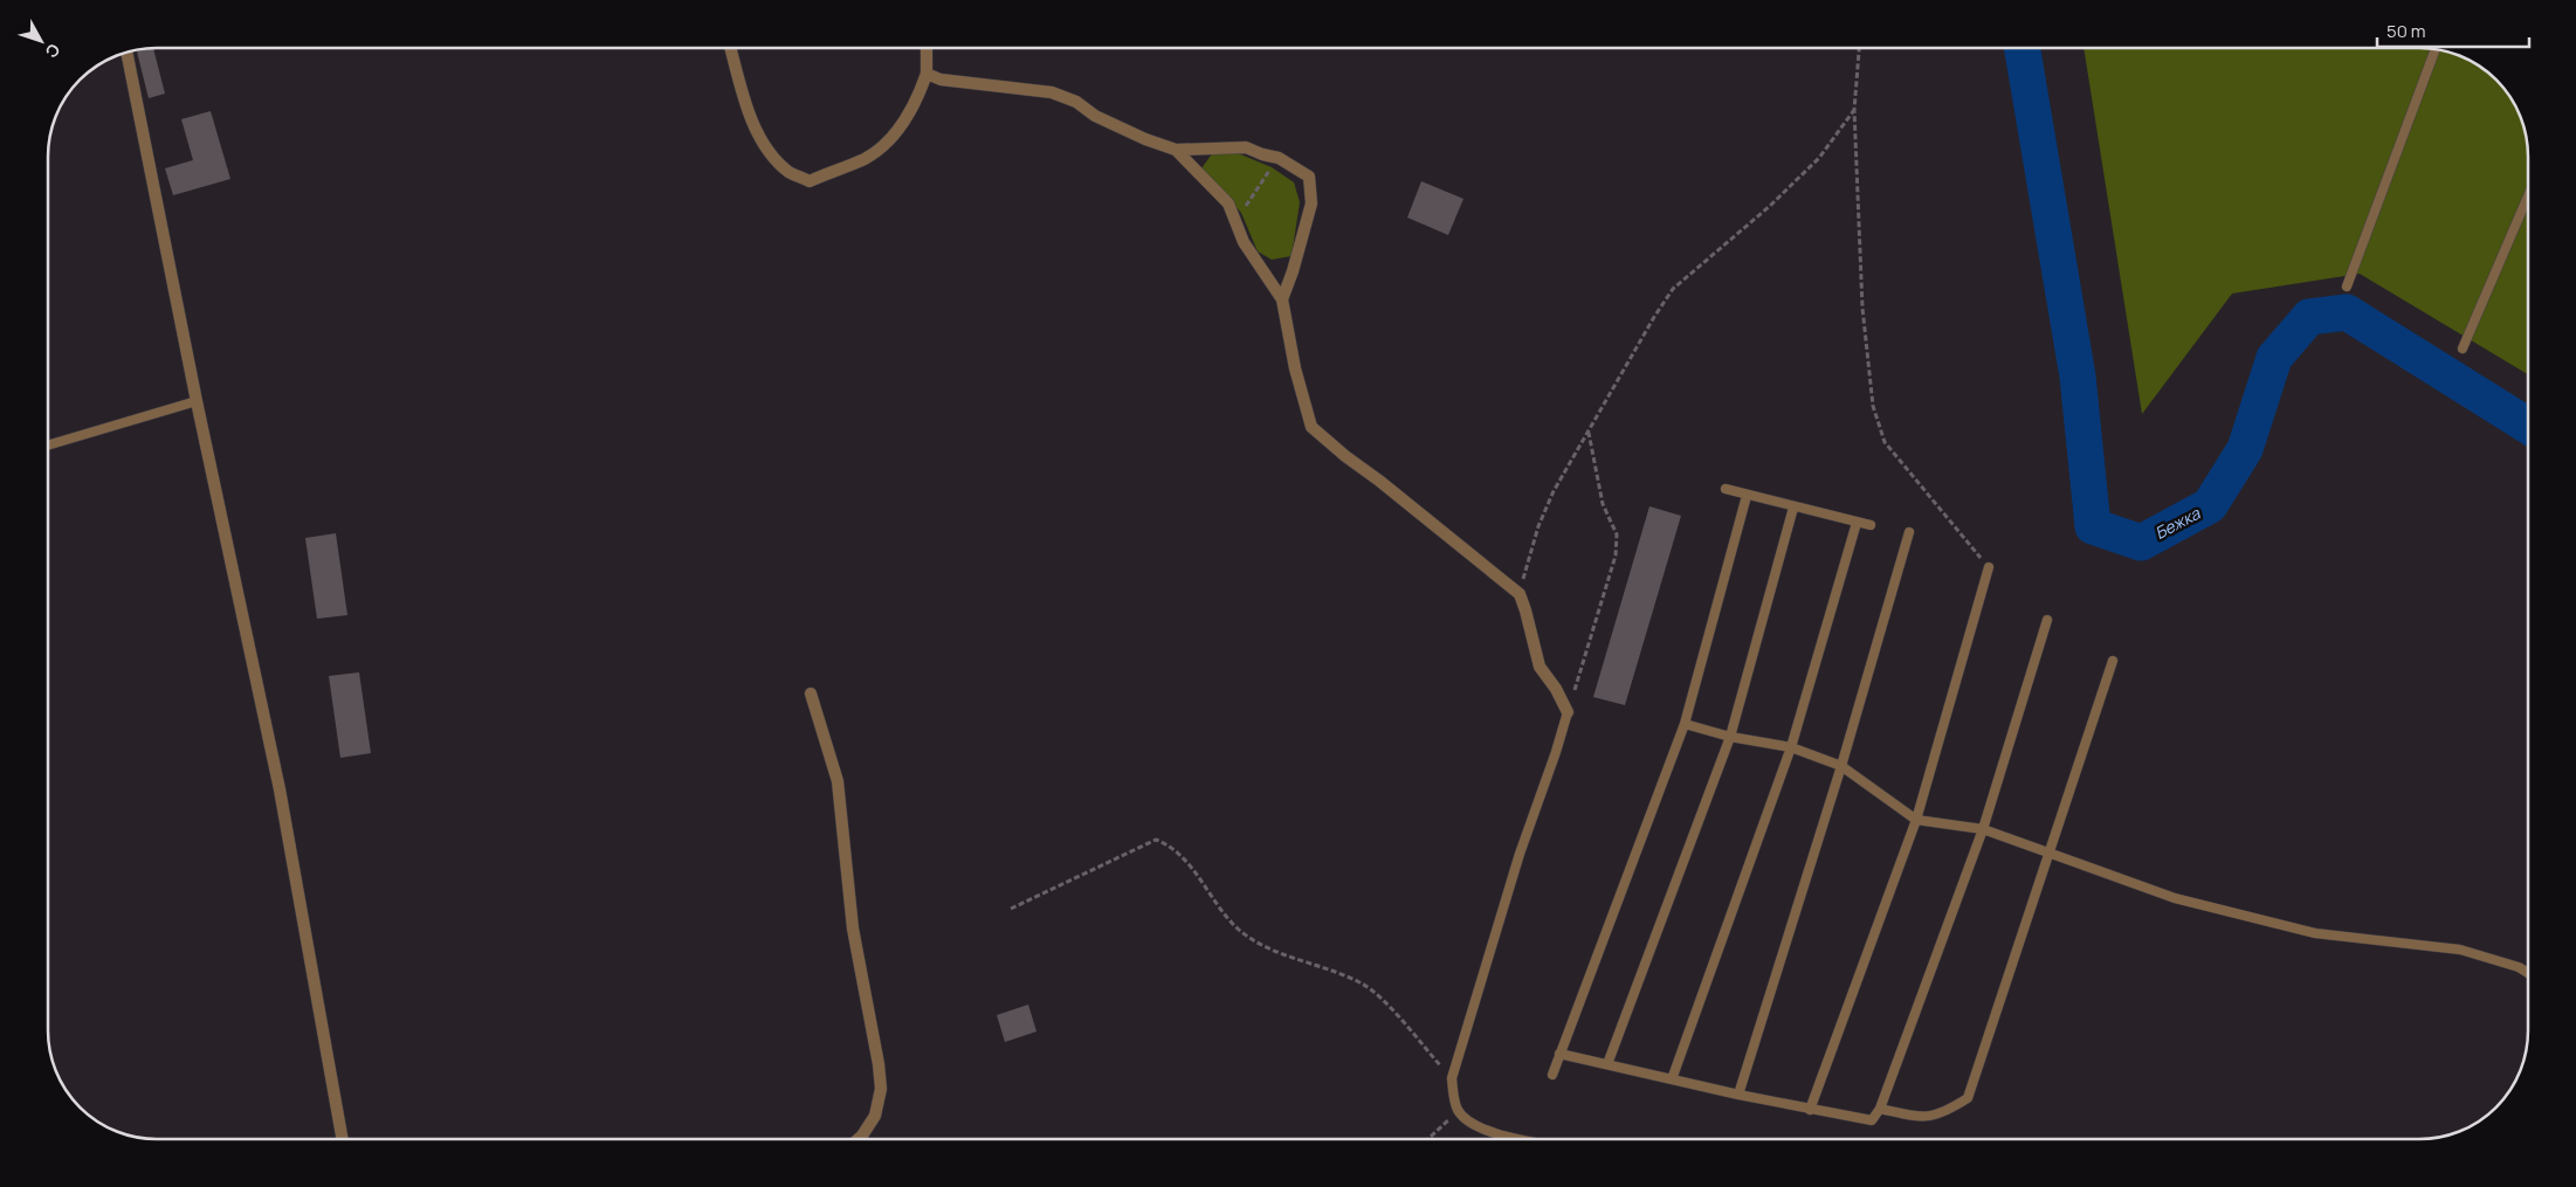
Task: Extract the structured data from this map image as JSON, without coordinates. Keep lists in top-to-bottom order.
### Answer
{
  "water": ["Бежка"],
  "scale_bar": "50 m",
  "north": "bottom right"
}
